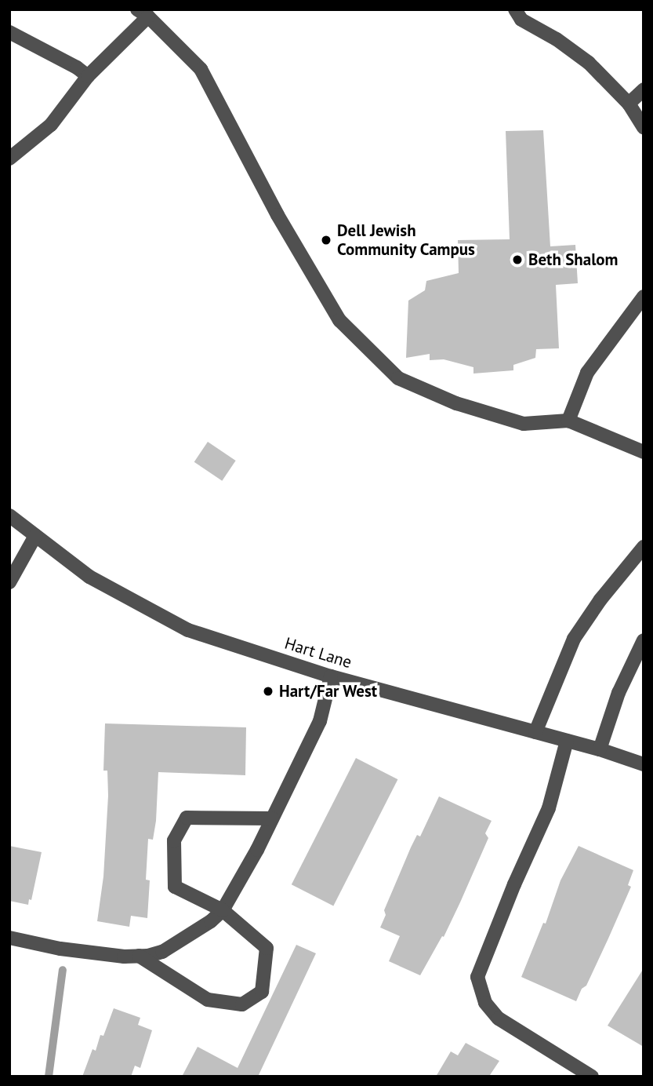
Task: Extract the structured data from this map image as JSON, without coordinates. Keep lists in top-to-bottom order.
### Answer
{
  "streets": {
    "street": ["Hart Lane"]
  },
  "places": ["Dell Jewish Community Campus", "Beth Shalom", "Hart/Far West"]
}
